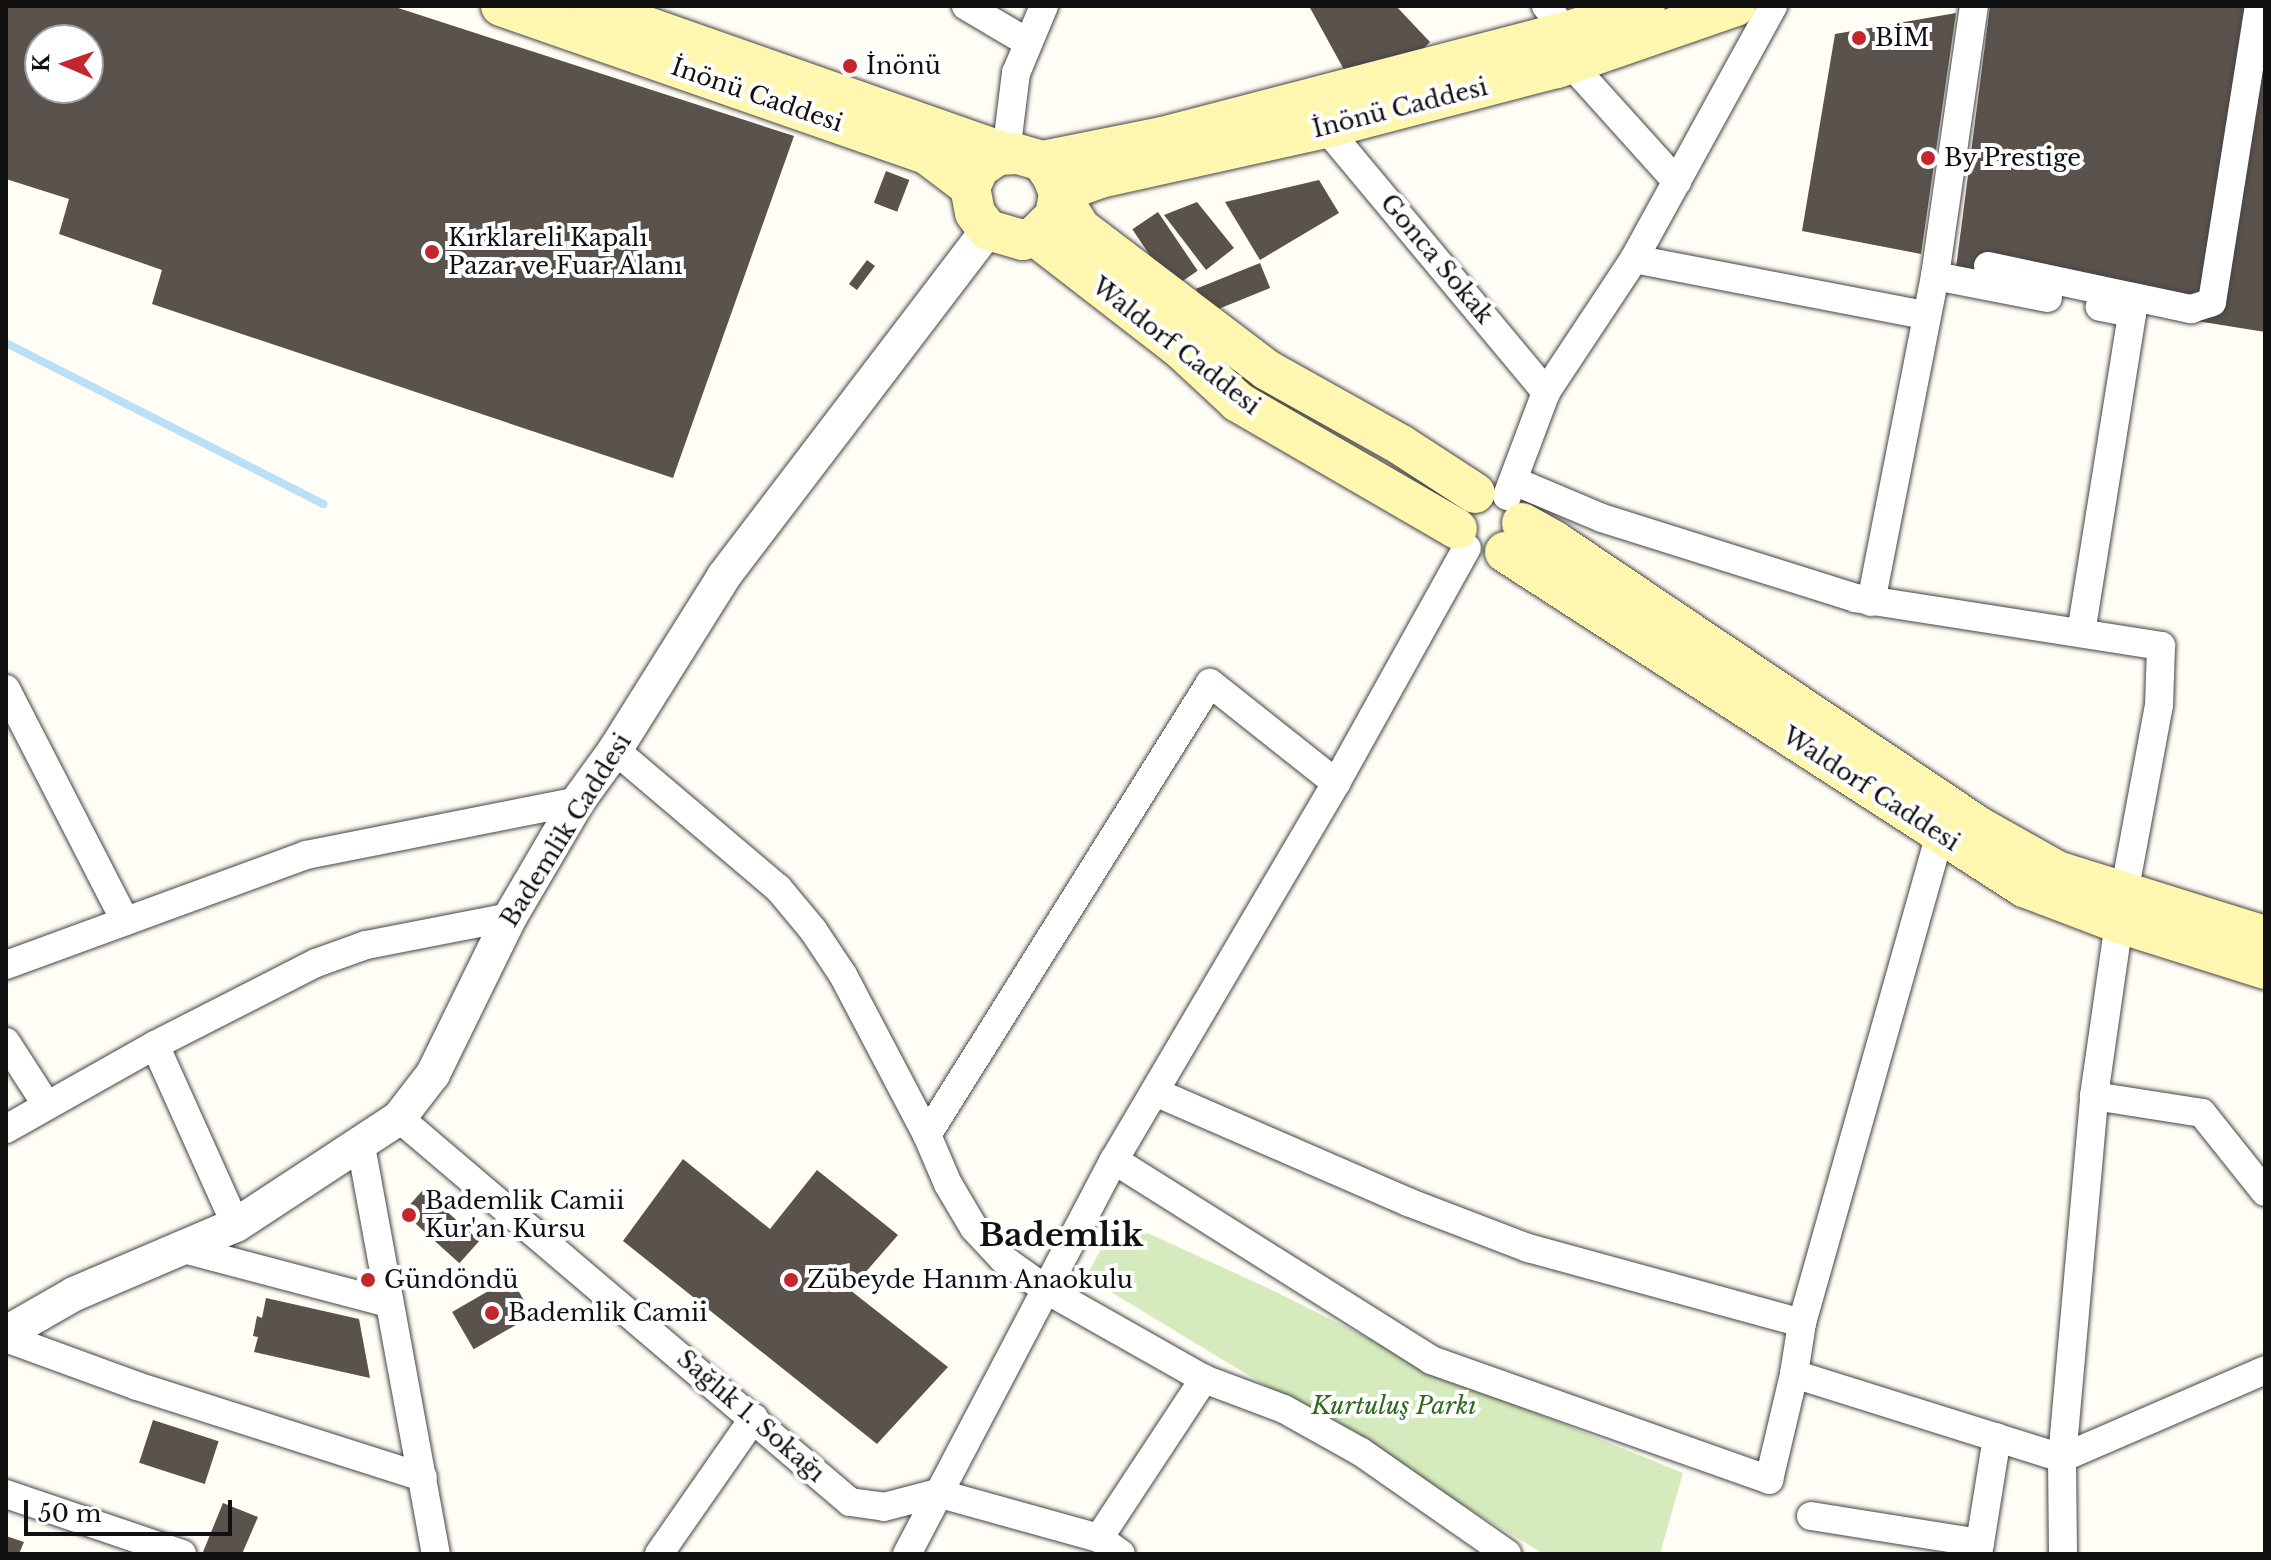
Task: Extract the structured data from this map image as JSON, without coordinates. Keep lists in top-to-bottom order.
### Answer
{
  "streets": {
    "main road": ["İnönü Caddesi", "Waldorf Caddesi"],
    "street": ["Gonca Sokak", "Bademlik Caddesi", "Sağlık 1. Sokağı"]
  },
  "crossings": [
    ["İnönü Caddesi", "Gonca Sokak"],
    ["İnönü Caddesi", "Waldorf Caddesi"],
    ["İnönü Caddesi", "Bademlik Caddesi"],
    ["Waldorf Caddesi", "Bademlik Caddesi"],
    ["Bademlik Caddesi", "Sağlık 1. Sokağı"]
  ],
  "districts": ["Bademlik"],
  "parks": ["Kurtuluş Parkı"],
  "places": [
    "BİM",
    "İnönü",
    "By Prestige",
    "Kırklareli Kapalı Pazar ve Fuar Alanı",
    "Bademlik Camii Kur'an Kursu",
    "Gündöndü",
    "Zübeyde Hanım Anaokulu",
    "Bademlik Camii"
  ],
  "scale_bar": "50 m",
  "north": "left"
}
